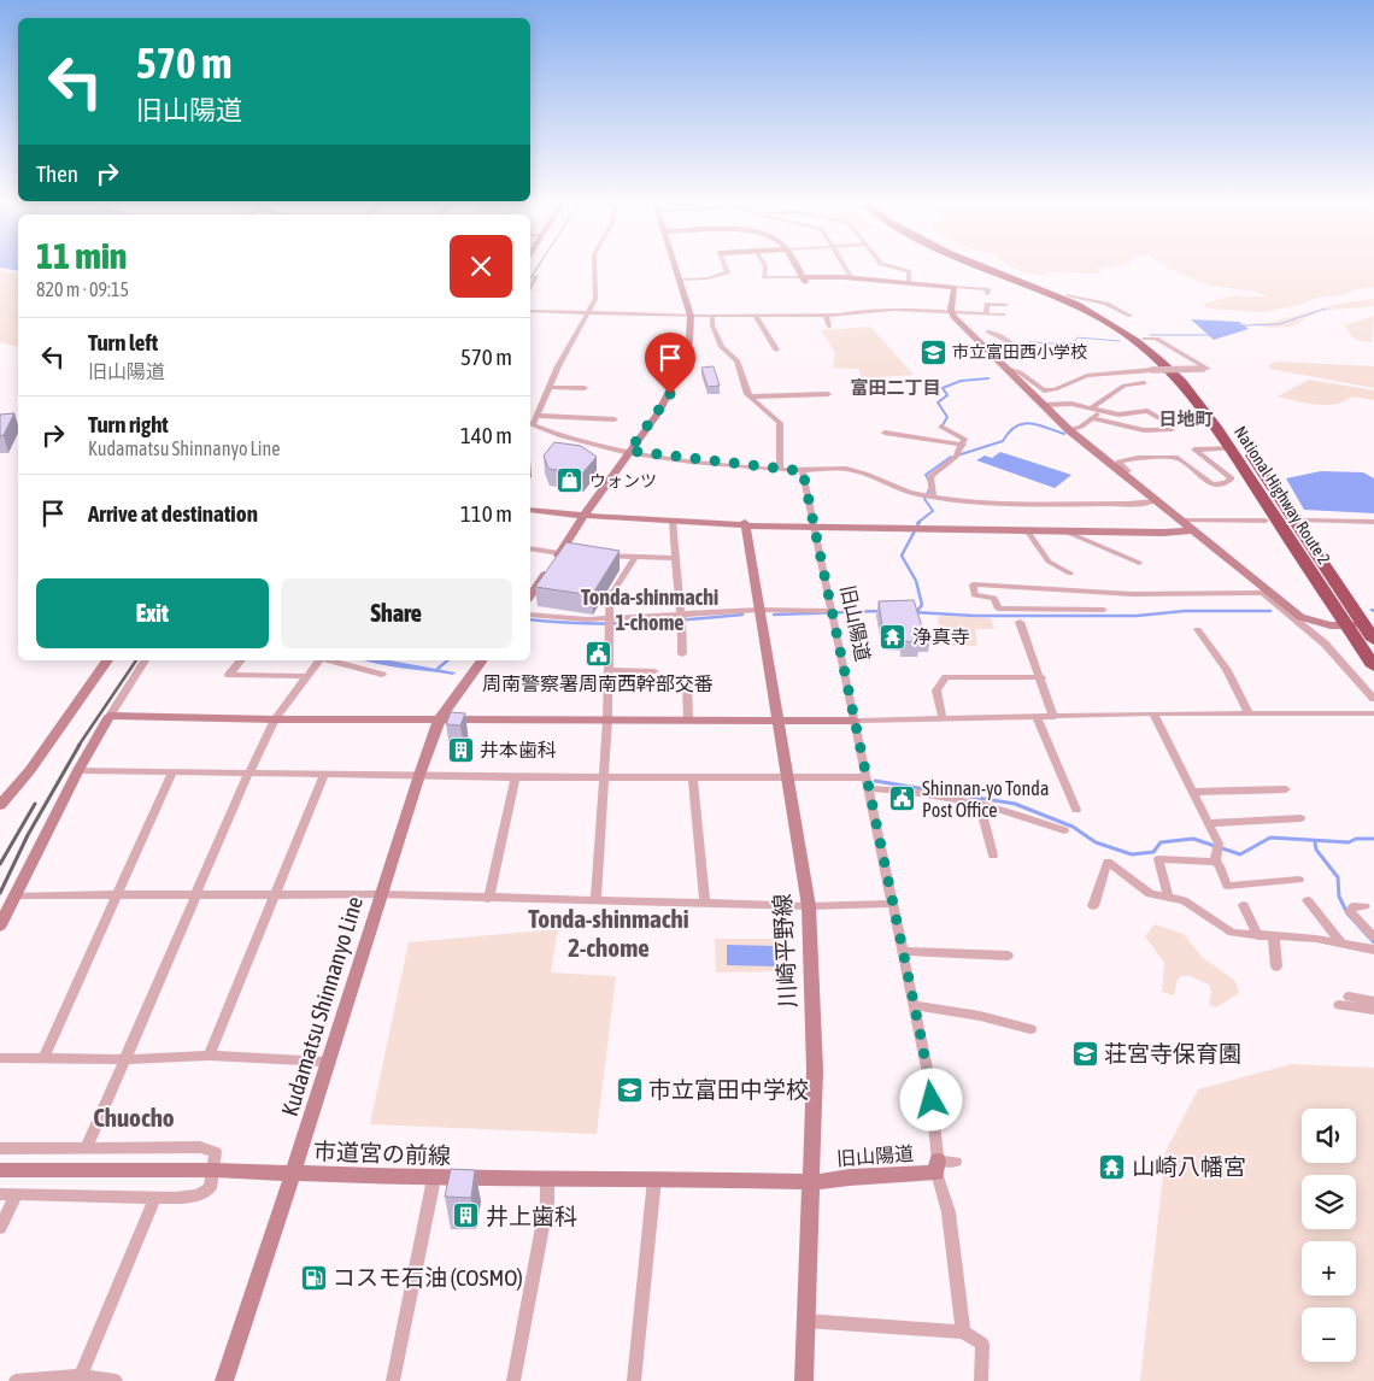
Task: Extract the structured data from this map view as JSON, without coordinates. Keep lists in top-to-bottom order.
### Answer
{
  "streets": {
    "highway": ["National Highway Route 2"],
    "street": [
      "旧山陽道",
      "川崎平野線",
      "Kudamatsu Shinnanyo Line",
      "市道宮の前線"
    ]
  },
  "crossings": [
    ["旧山陽道", "川崎平野線"],
    ["旧山陽道", "市道宮の前線"],
    ["川崎平野線", "市道宮の前線"],
    ["Kudamatsu Shinnanyo Line", "市道宮の前線"]
  ],
  "districts": [
    "富田二丁目",
    "日地町",
    "Tonda-shinmachi 1-chome",
    "Tonda-shinmachi 2-chome",
    "Chuocho"
  ],
  "places": {
    "school or university": ["市立富田西小学校", "荘宮寺保育園", "市立富田中学校"],
    "shop": ["ウォンツ"],
    "temple": ["浄真寺", "山崎八幡宮"],
    "public building": ["周南警察署周南西幹部交番", "Shinnan-yo Tonda Post Office"],
    "building": ["井本歯科", "井上歯科"],
    "fuel station": ["コスモ石油 (COSMO)"]
  },
  "page": {
    "turn": ["570 m", "旧山陽道"],
    "then": "Then",
    "heading": ["11 min", "820 m · 09:15"],
    "list": [
      {
        "name": "Turn left",
        "note": "旧山陽道",
        "value": "570 m"
      },
      {
        "name": "Turn right",
        "note": "Kudamatsu Shinnanyo Line",
        "value": "140 m"
      },
      {
        "name": "Arrive at destination",
        "value": "110 m"
      }
    ],
    "buttons": ["Exit", "Share"],
    "map_buttons": ["+", "−"]
  }
}
